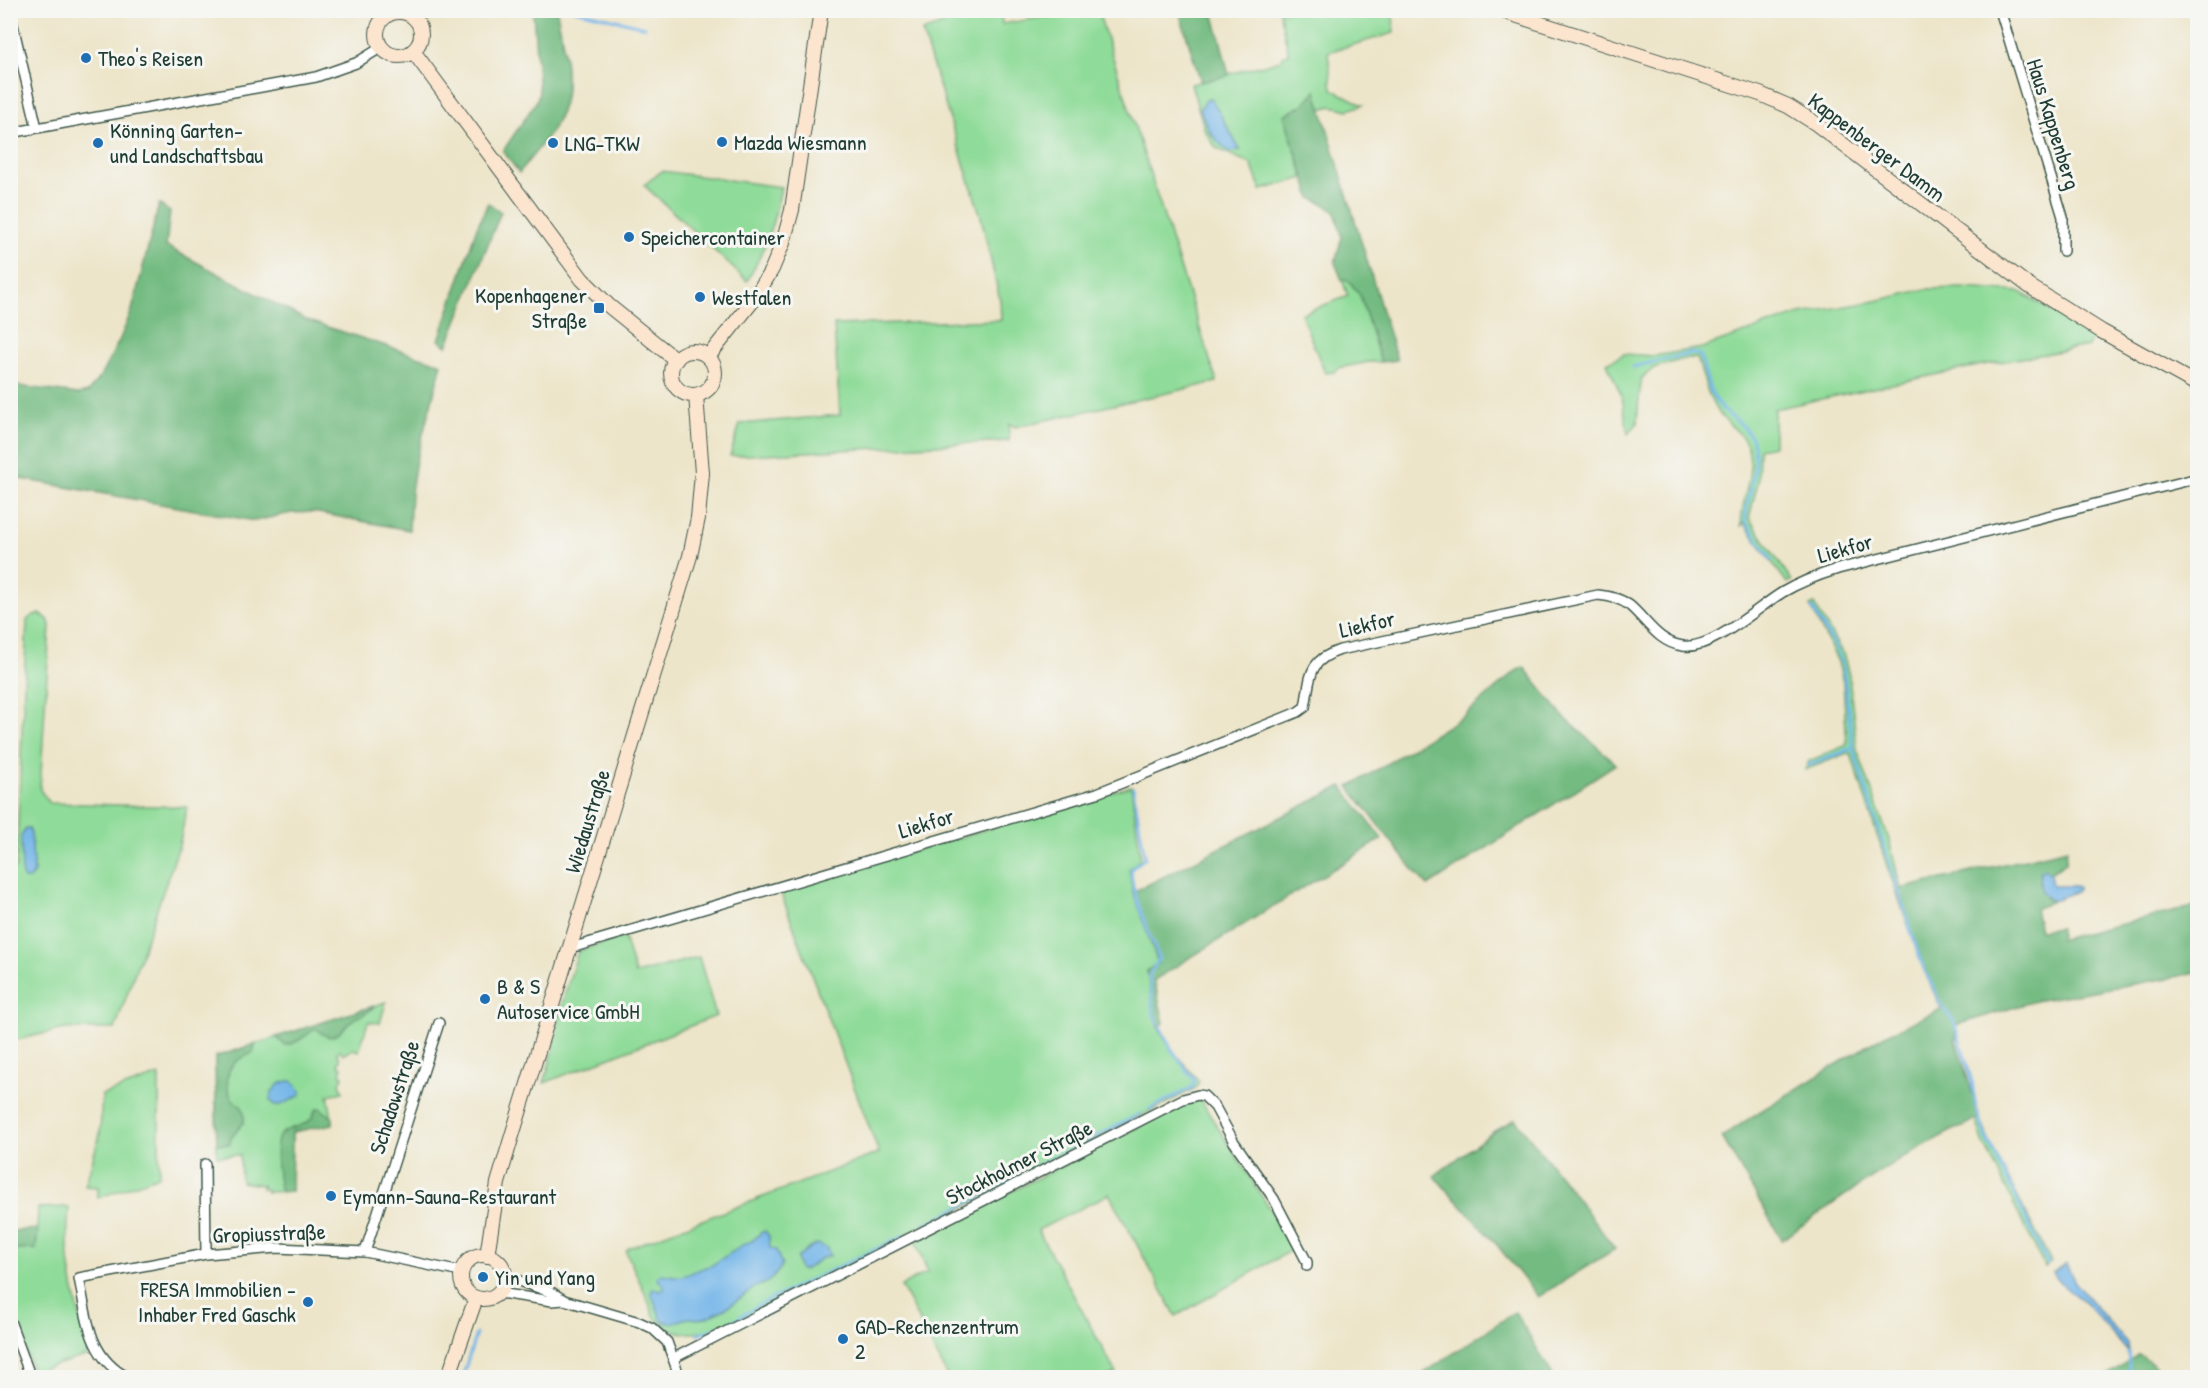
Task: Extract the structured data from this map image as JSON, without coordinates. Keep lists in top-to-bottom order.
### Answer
{
  "streets": {
    "main road": ["Kappenberger Damm", "Wiedaustraße"],
    "street": [
      "Haus Kappenberg",
      "Liekfor",
      "Schadowstraße",
      "Stockholmer Straße",
      "Gropiusstraße"
    ]
  },
  "crossings": [
    ["Liekfor", "Wiedaustraße"],
    ["Wiedaustraße", "Gropiusstraße"],
    ["Schadowstraße", "Gropiusstraße"]
  ],
  "places": {
    "other": [
      "Theo's Reisen",
      "Mazda Wiesmann",
      "Könning Garten- und Landschaftsbau",
      "LNG-TKW",
      "Speichercontainer",
      "Westfalen",
      "B & S Autoservice GmbH",
      "Eymann-Sauna-Restaurant",
      "Yin und Yang",
      "FRESA Immobilien - Inhaber Fred Gaschk",
      "GAD-Rechenzentrum 2"
    ],
    "transit": ["Kopenhagener Straße"]
  }
}
